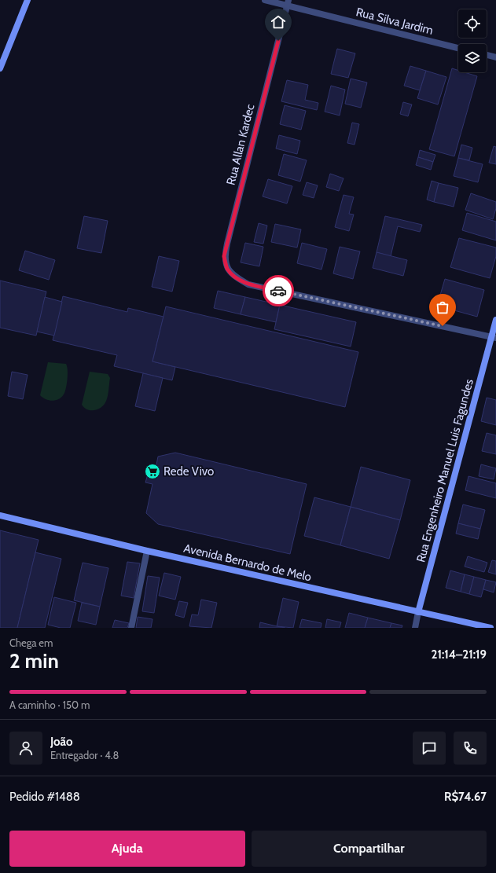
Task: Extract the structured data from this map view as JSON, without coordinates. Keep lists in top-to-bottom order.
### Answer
{
  "streets": {
    "main road": ["Rua Engenheiro Manuel Luis Fagundes", "Avenida Bernardo de Melo"],
    "street": ["Rua Silva Jardim", "Rua Allan Kardec"]
  },
  "crossings": [
    ["Rua Silva Jardim", "Rua Allan Kardec"],
    ["Rua Allan Kardec", "Rua Engenheiro Manuel Luis Fagundes"],
    ["Rua Engenheiro Manuel Luis Fagundes", "Avenida Bernardo de Melo"]
  ],
  "places": {
    "supermarket": ["Rede Vivo"]
  },
  "page": {
    "heading": ["2 min", "Chega em", "21:14–21:19"],
    "panel": [
      "João",
      "Entregador · 4.8",
      "Pedido #1488",
      "R$74.67"
    ],
    "bar": "A caminho · 150 m",
    "buttons": ["Ajuda", "Compartilhar"]
  }
}
